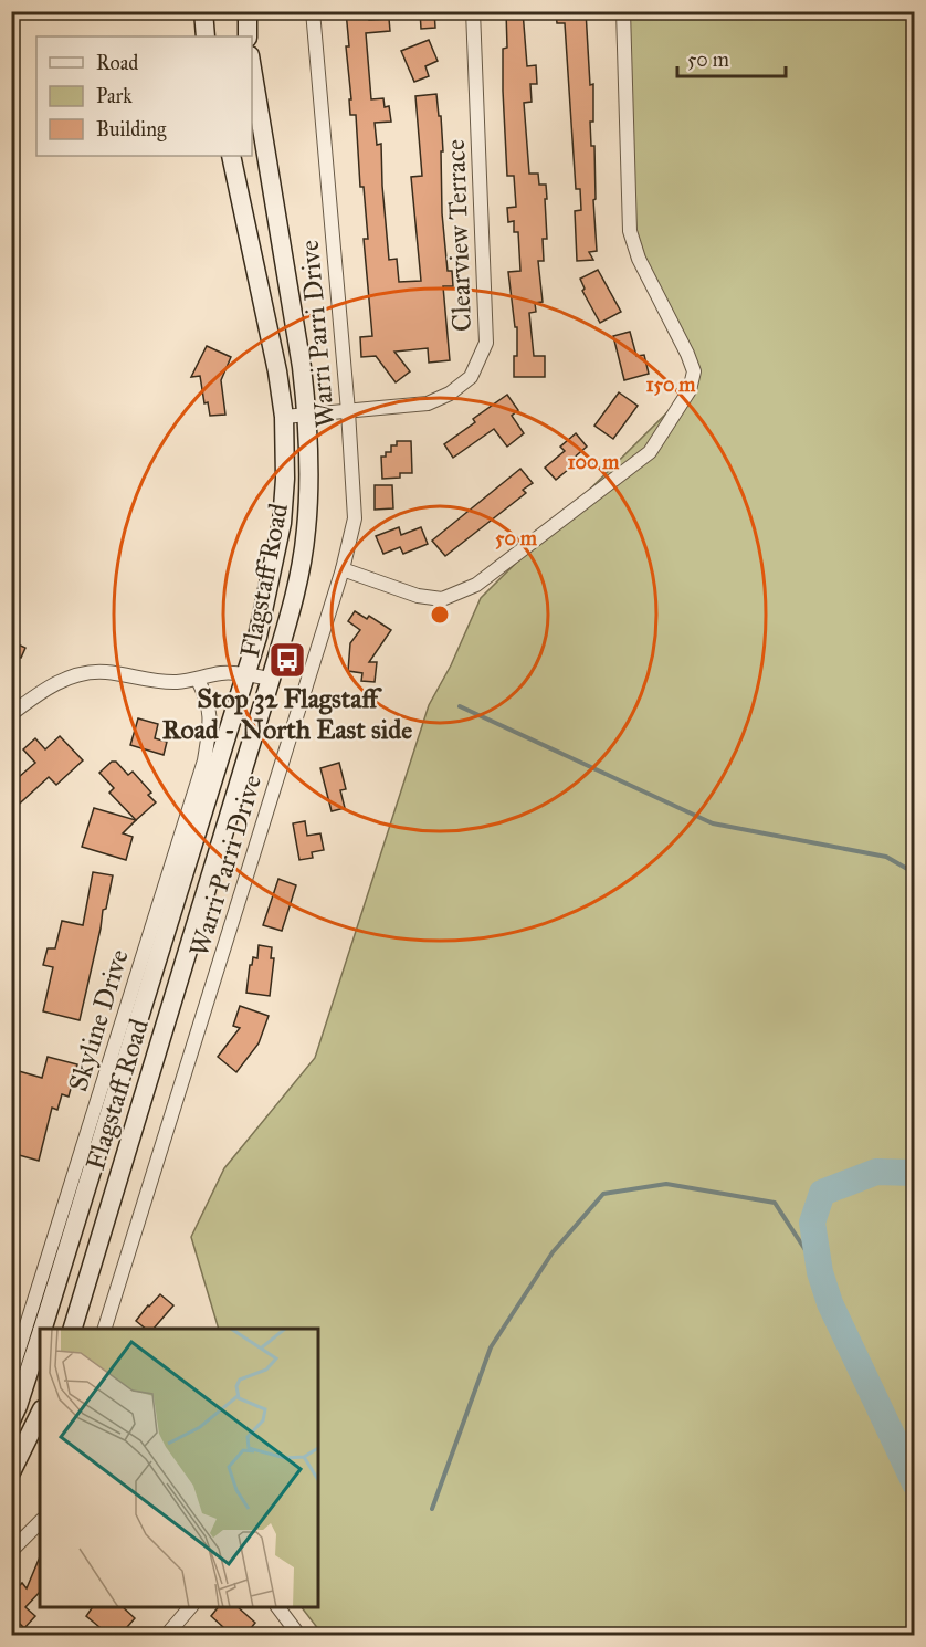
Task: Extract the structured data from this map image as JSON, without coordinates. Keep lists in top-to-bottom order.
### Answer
{
  "streets": {
    "main road": ["Flagstaff Road"],
    "street": ["Clearview Terrace", "Warri Parri Drive", "Skyline Drive"]
  },
  "crossings": [
    ["Clearview Terrace", "Warri Parri Drive"],
    ["Clearview Terrace", "Flagstaff Road"]
  ],
  "places": {
    "bus stop": ["Stop 32 Flagstaff Road - North East side"]
  },
  "legend": ["Road", "Park", "Building"],
  "scale_bar": "50 m",
  "rings": ["150 m", "100 m", "50 m"]
}
